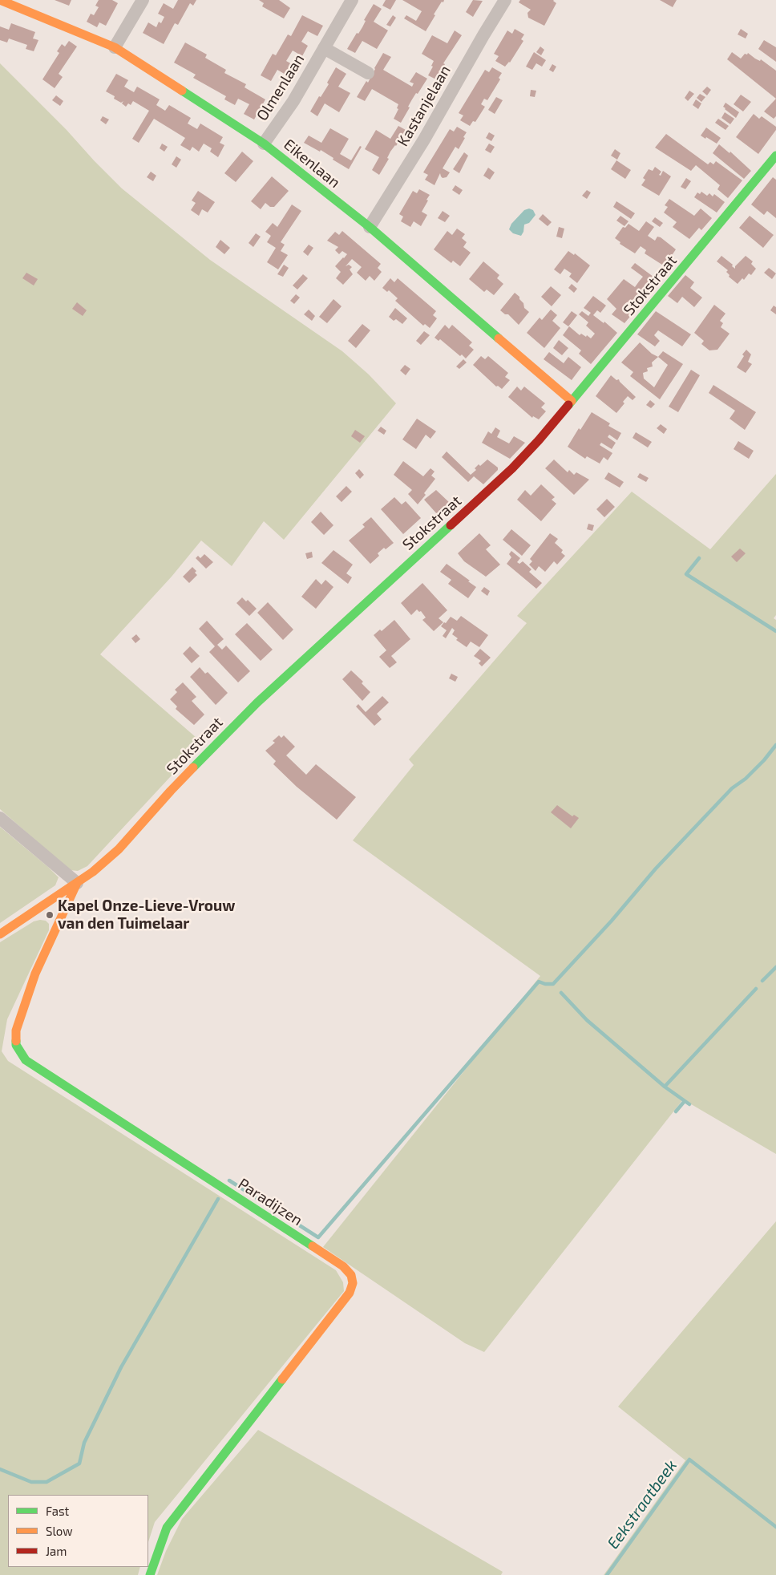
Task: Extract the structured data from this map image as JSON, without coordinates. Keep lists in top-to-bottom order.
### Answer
{
  "streets": {
    "street": [
      "Olmenlaan",
      "Kastanjelaan",
      "Eikenlaan",
      "Stokstraat",
      "Paradijzen"
    ]
  },
  "crossings": [
    ["Olmenlaan", "Eikenlaan"],
    ["Kastanjelaan", "Eikenlaan"],
    ["Eikenlaan", "Stokstraat"],
    ["Stokstraat", "Paradijzen"]
  ],
  "water": ["Eekstraatbeek"],
  "places": ["Kapel Onze-Lieve-Vrouw van den Tuimelaar"],
  "legend": ["Fast", "Slow", "Jam"]
}
